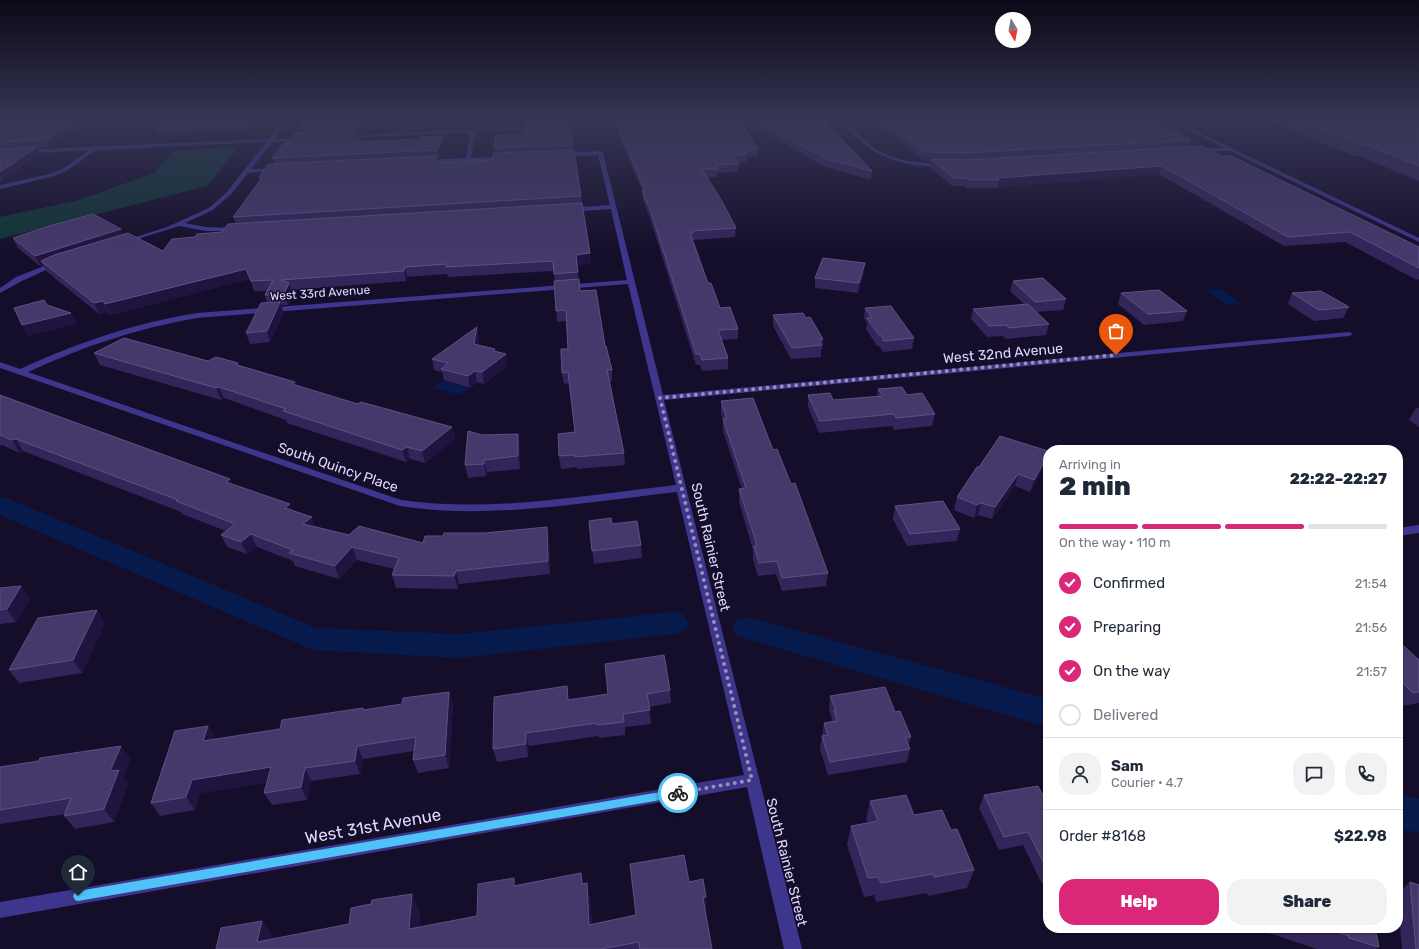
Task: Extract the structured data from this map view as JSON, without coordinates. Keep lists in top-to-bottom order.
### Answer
{
  "streets": {
    "street": [
      "West 33rd Avenue",
      "West 32nd Avenue",
      "South Quincy Place",
      "South Rainier Street",
      "West 31st Avenue"
    ]
  },
  "crossings": [
    ["West 33rd Avenue", "South Quincy Place"],
    ["West 33rd Avenue", "South Rainier Street"],
    ["West 32nd Avenue", "South Rainier Street"],
    ["South Quincy Place", "South Rainier Street"],
    ["South Rainier Street", "West 31st Avenue"]
  ],
  "north": "bottom",
  "page": {
    "heading": ["2 min", "Arriving in", "22:22–22:27"],
    "panel": [
      "Sam",
      "Courier · 4.7",
      "Order #8168",
      "$22.98"
    ],
    "bar": "On the way · 110 m",
    "list": [
      ["Confirmed", "21:54"],
      ["Preparing", "21:56"],
      ["On the way", "21:57"],
      "Delivered"
    ],
    "buttons": ["Help", "Share"]
  }
}
